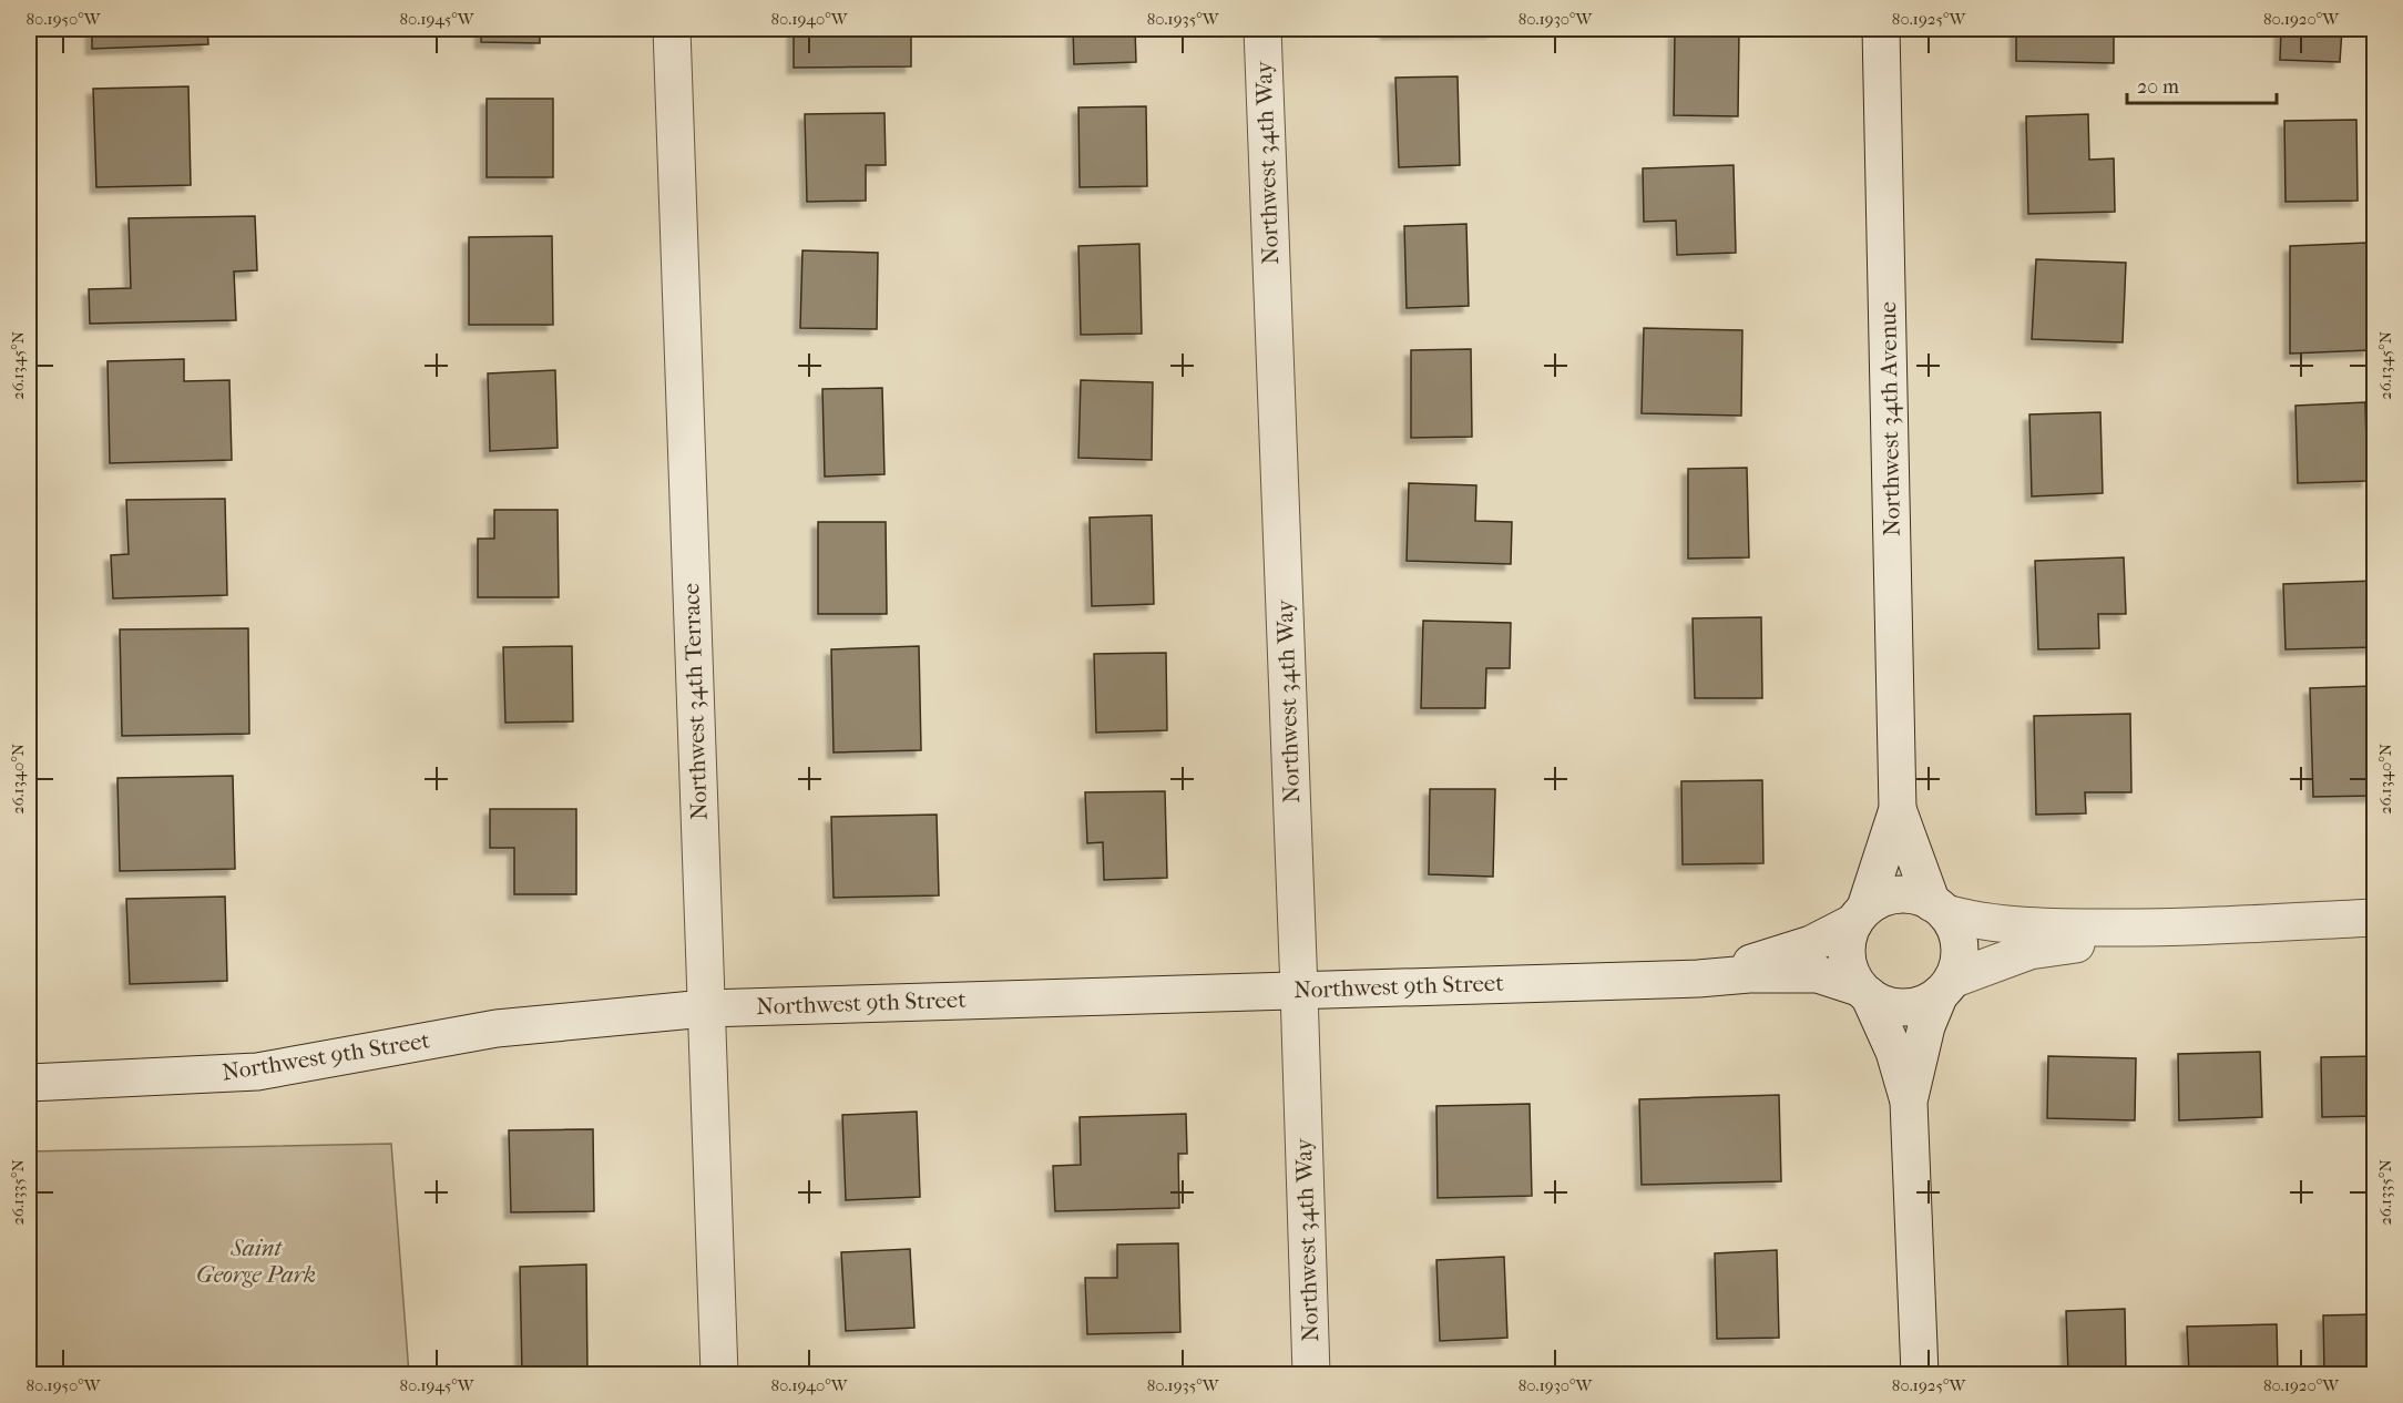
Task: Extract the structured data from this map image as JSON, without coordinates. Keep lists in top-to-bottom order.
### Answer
{
  "streets": {
    "street": [
      "Northwest 34th Way",
      "Northwest 34th Avenue",
      "Northwest 34th Terrace",
      "Northwest 9th Street"
    ]
  },
  "crossings": [
    ["Northwest 34th Way", "Northwest 9th Street"],
    ["Northwest 34th Avenue", "Northwest 9th Street"],
    ["Northwest 34th Terrace", "Northwest 9th Street"]
  ],
  "parks": ["Saint George Park"],
  "scale_bar": "20 m",
  "coordinates": [
    "80.1950°W",
    "80.1945°W",
    "80.1940°W",
    "80.1935°W",
    "80.1930°W",
    "80.1925°W",
    "80.1920°W",
    "26.1345°N",
    "26.1340°N",
    "26.1335°N"
  ]
}
